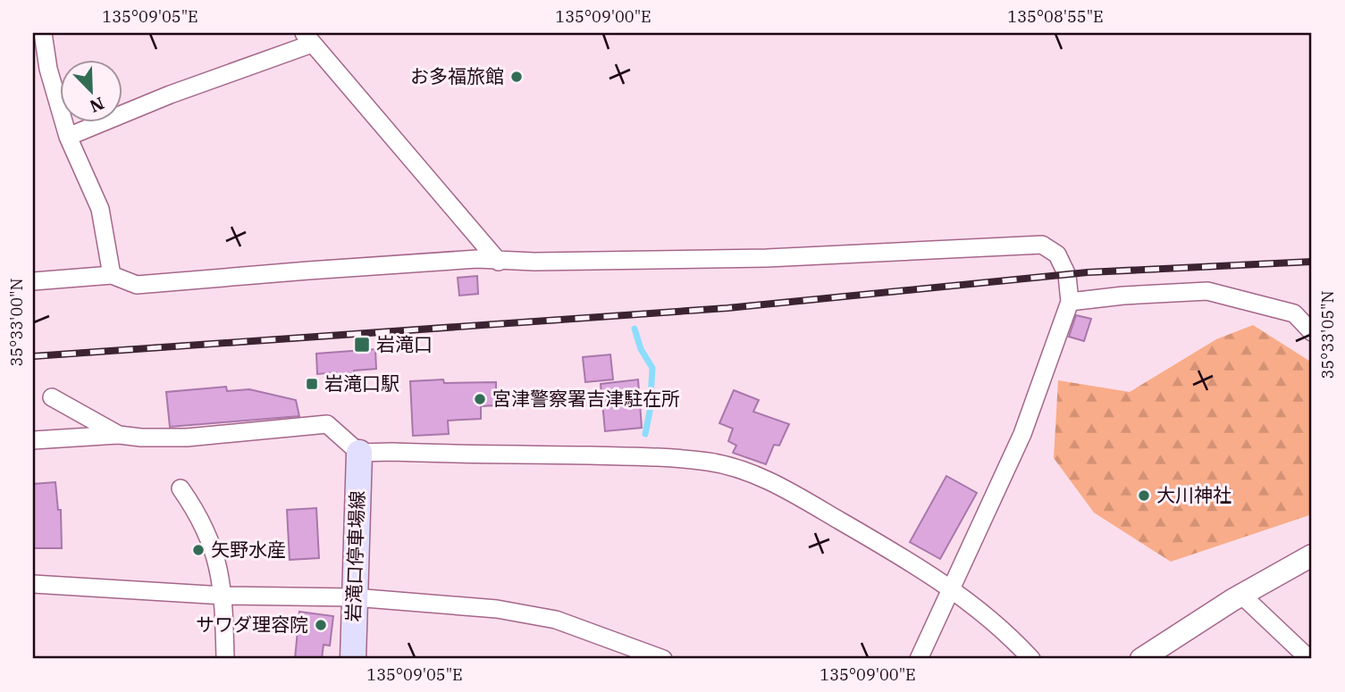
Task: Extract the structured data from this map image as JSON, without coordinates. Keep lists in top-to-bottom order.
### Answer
{
  "streets": {
    "main road": ["岩滝口停車場線"]
  },
  "places": {
    "other": [
      "お多福旅館",
      "宮津警察署吉津駐在所",
      "大川神社",
      "矢野水産",
      "サワダ理容院"
    ],
    "transit": ["岩滝口", "岩滝口駅"]
  },
  "north": "bottom right",
  "coordinates": [
    "135°09'05\"E",
    "135°09'00\"E",
    "135°08'55\"E",
    "35°33'00\"N",
    "35°33'05\"N"
  ]
}
